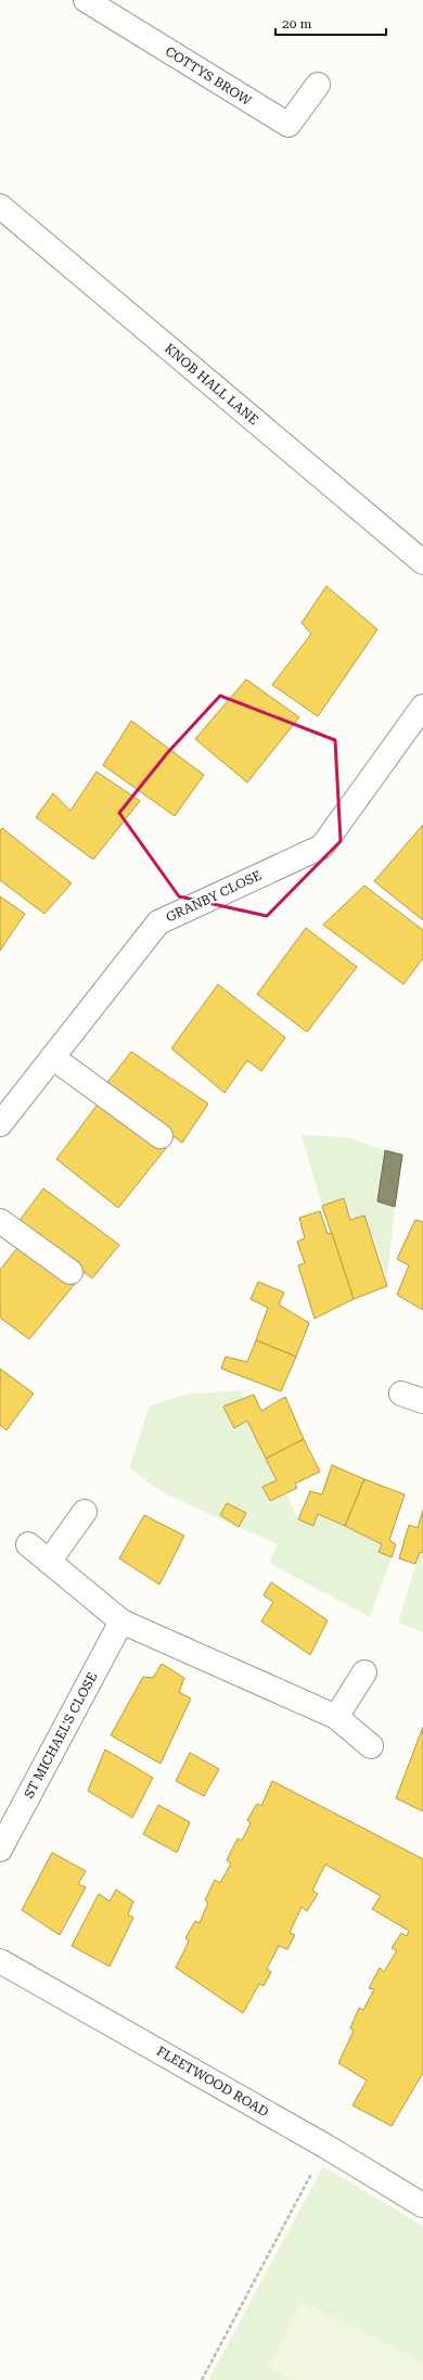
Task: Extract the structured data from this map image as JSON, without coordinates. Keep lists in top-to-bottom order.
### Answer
{
  "streets": {
    "street": [
      "COTTYS BROW",
      "KNOB HALL LANE",
      "GRANBY CLOSE",
      "ST MICHAEL'S CLOSE",
      "FLEETWOOD ROAD"
    ]
  },
  "scale_bar": "20 m"
}
